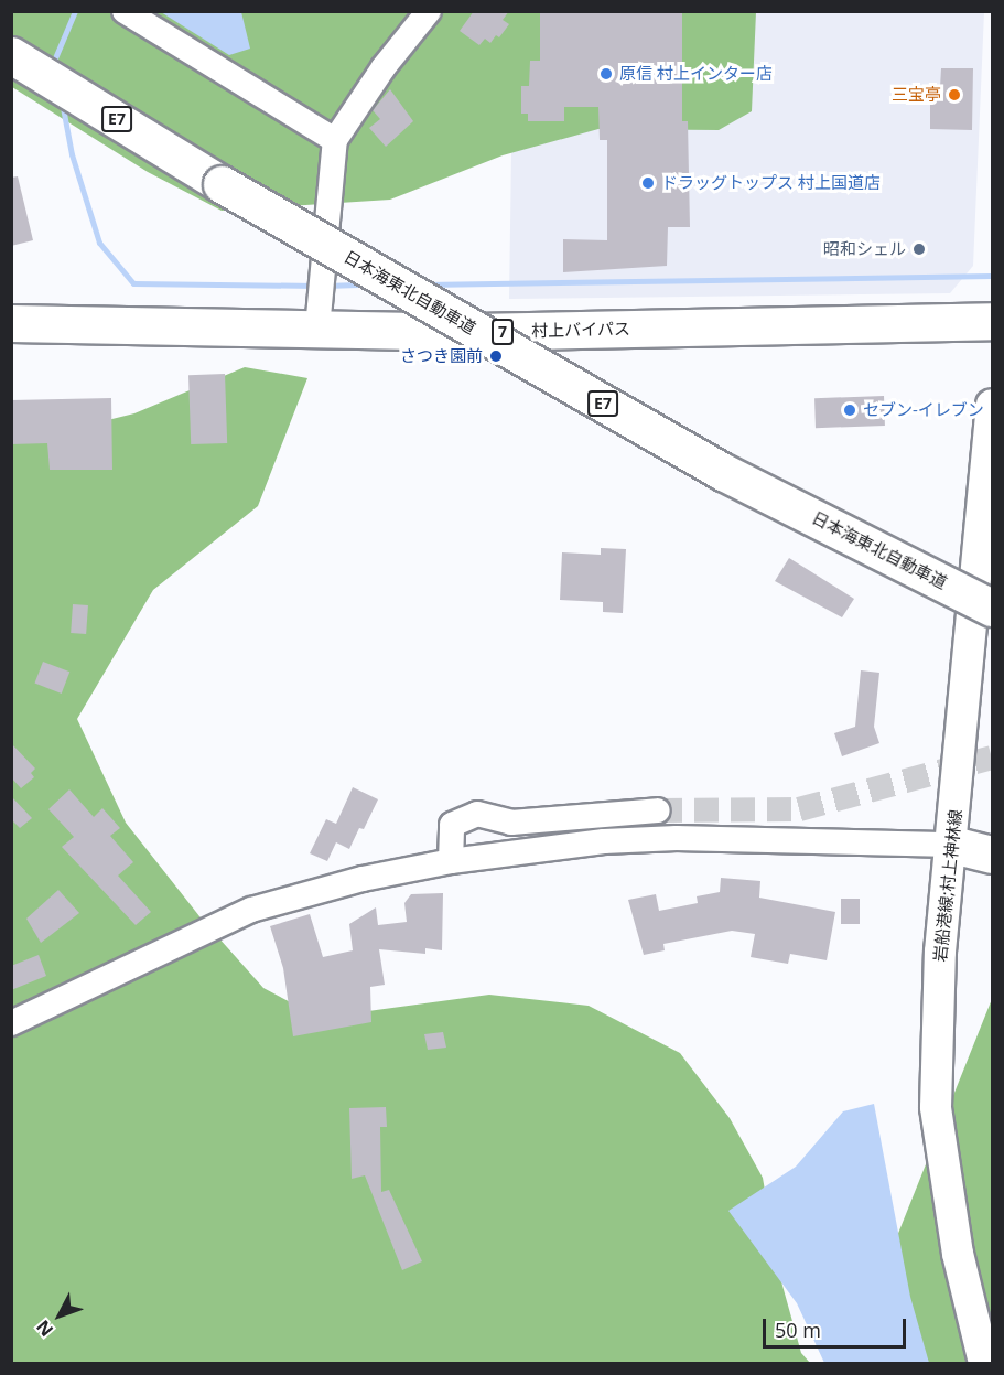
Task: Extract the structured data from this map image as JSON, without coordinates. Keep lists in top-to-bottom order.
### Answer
{
  "streets": {
    "highway": [
      "E7",
      "日本海東北自動車道",
      "村上バイパス",
      "7"
    ],
    "main road": ["岩船港線;村上神林線"]
  },
  "places": [
    "原信 村上インター店",
    "三宝亭",
    "ドラッグトップス 村上国道店",
    "昭和シェル",
    "さつき園前",
    "セブン-イレブン"
  ],
  "scale_bar": "50 m",
  "north": "bottom left"
}
